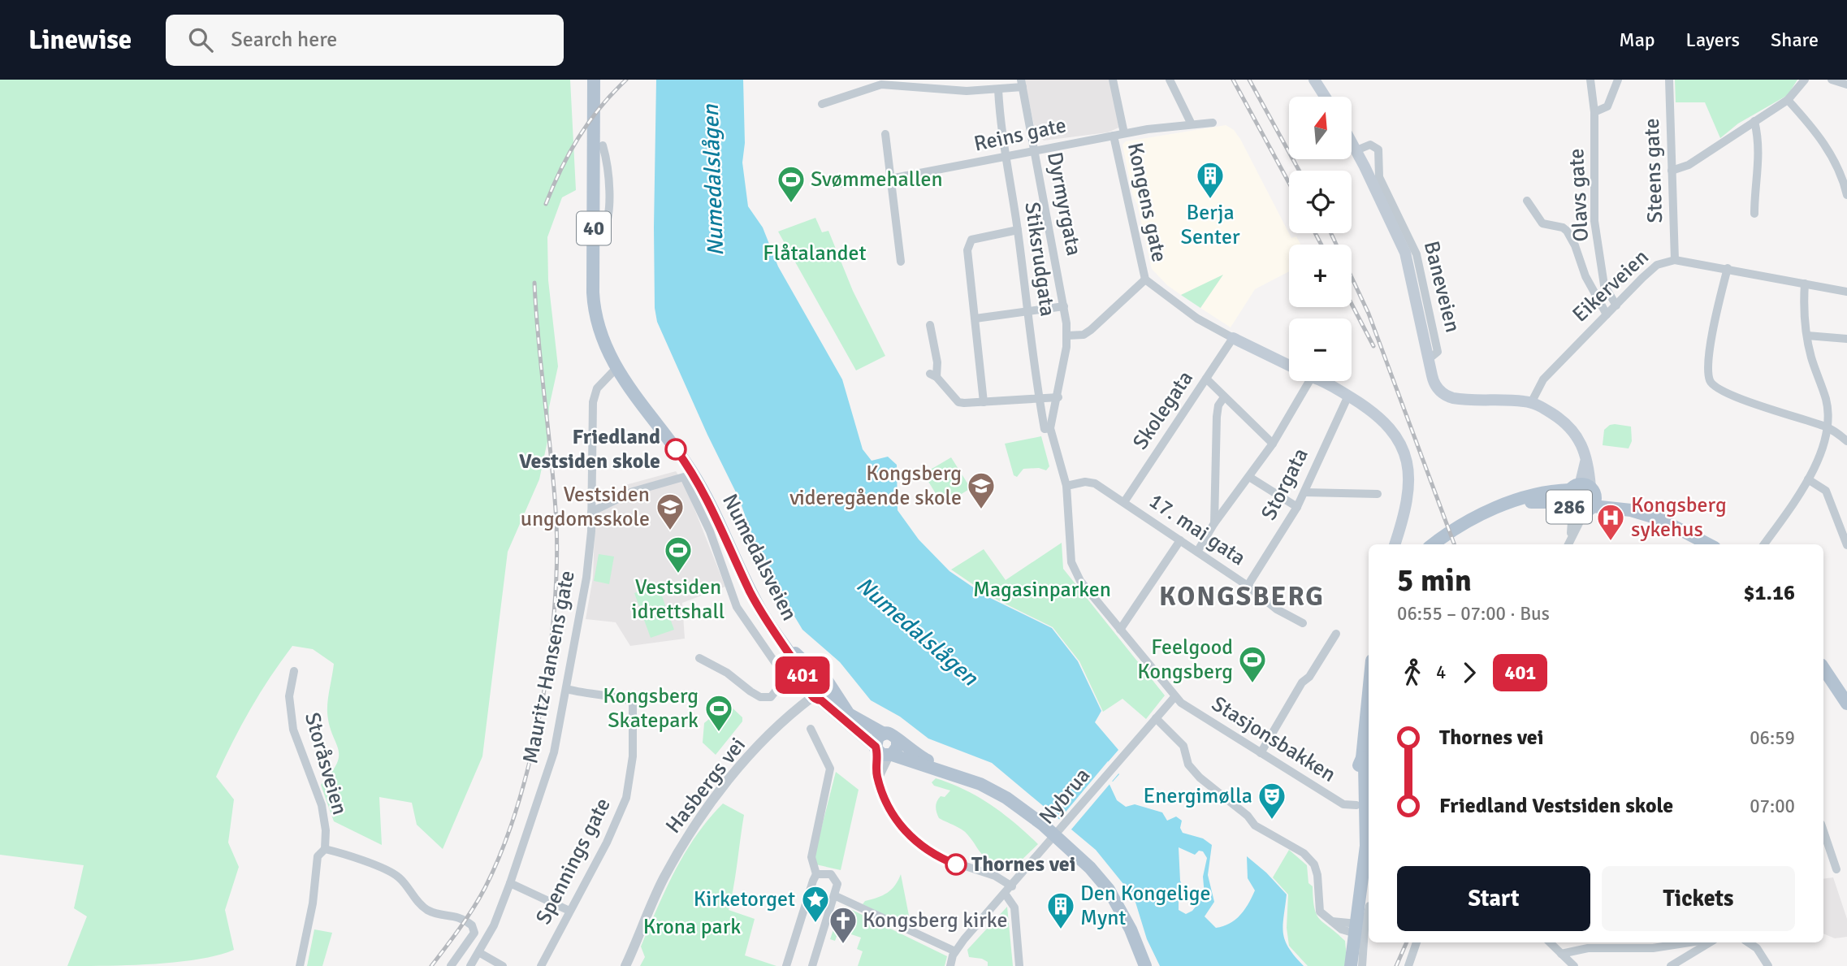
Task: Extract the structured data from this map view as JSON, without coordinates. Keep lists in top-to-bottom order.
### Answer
{
  "streets": {
    "main road": [
      "40",
      "Baneveien",
      "286",
      "Numedalsveien"
    ],
    "street": [
      "Reins gate",
      "Steens gate",
      "Olavs gate",
      "Kongens gate",
      "Dyrmyrgata",
      "Stiksrudgata",
      "Eikerveien",
      "Skolegata",
      "Storgata",
      "17. mai gata",
      "Mauritz Hansens gate",
      "Stasjonsbakken",
      "Storåsveien",
      "Hasbergs vei",
      "Nybrua",
      "Spennings gate"
    ]
  },
  "crossings": [
    ["Reins gate", "Kongens gate"],
    ["Reins gate", "Dyrmyrgata"],
    ["Reins gate", "Stiksrudgata"],
    ["Steens gate", "Eikerveien"],
    ["Olavs gate", "Eikerveien"],
    ["Kongens gate", "Dyrmyrgata"],
    ["Dyrmyrgata", "Stiksrudgata"],
    ["Dyrmyrgata", "Stasjonsbakken"],
    ["40", "Numedalsveien"],
    ["40", "Hasbergs vei"],
    ["Stiksrudgata", "Stasjonsbakken"],
    ["Eikerveien", "Baneveien"],
    ["Skolegata", "17. mai gata"],
    ["Storgata", "17. mai gata"],
    ["17. mai gata", "Stasjonsbakken"],
    ["Numedalsveien", "Mauritz Hansens gate"],
    ["Numedalsveien", "Hasbergs vei"],
    ["Mauritz Hansens gate", "Spennings gate"]
  ],
  "districts": ["KONGSBERG"],
  "water": ["Numedalslågen"],
  "parks": ["Flåtalandet", "Magasinparken", "Krona park"],
  "places": {
    "building": ["Berja Senter", "Den Kongelige Mynt"],
    "sports": [
      "Svømmehallen",
      "Vestsiden idrettshall",
      "Feelgood Kongsberg",
      "Kongsberg Skatepark"
    ],
    "other": ["Friedland Vestsiden skole", "Thornes vei"],
    "school or university": ["Kongsberg videregående skole", "Vestsiden ungdomsskole"],
    "hospital": ["Kongsberg sykehus"],
    "theatre": ["Energimølla"],
    "place": ["Kirketorget"],
    "church": ["Kongsberg kirke"]
  },
  "lines": ["bus line 401"],
  "north": "top",
  "page": {
    "header": "Linewise",
    "search": "Search here",
    "nav": ["Map", "Layers", "Share"],
    "on_map": "401",
    "map_buttons": ["+", "−"],
    "heading": ["5 min", "06:55 – 07:00 · Bus", "$1.16"],
    "legs": ["4", "401"],
    "list": [
      {
        "name": "Thornes vei",
        "value": "06:59"
      },
      {
        "name": "Friedland Vestsiden skole",
        "value": "07:00"
      }
    ],
    "buttons": ["Start", "Tickets"]
  }
}
